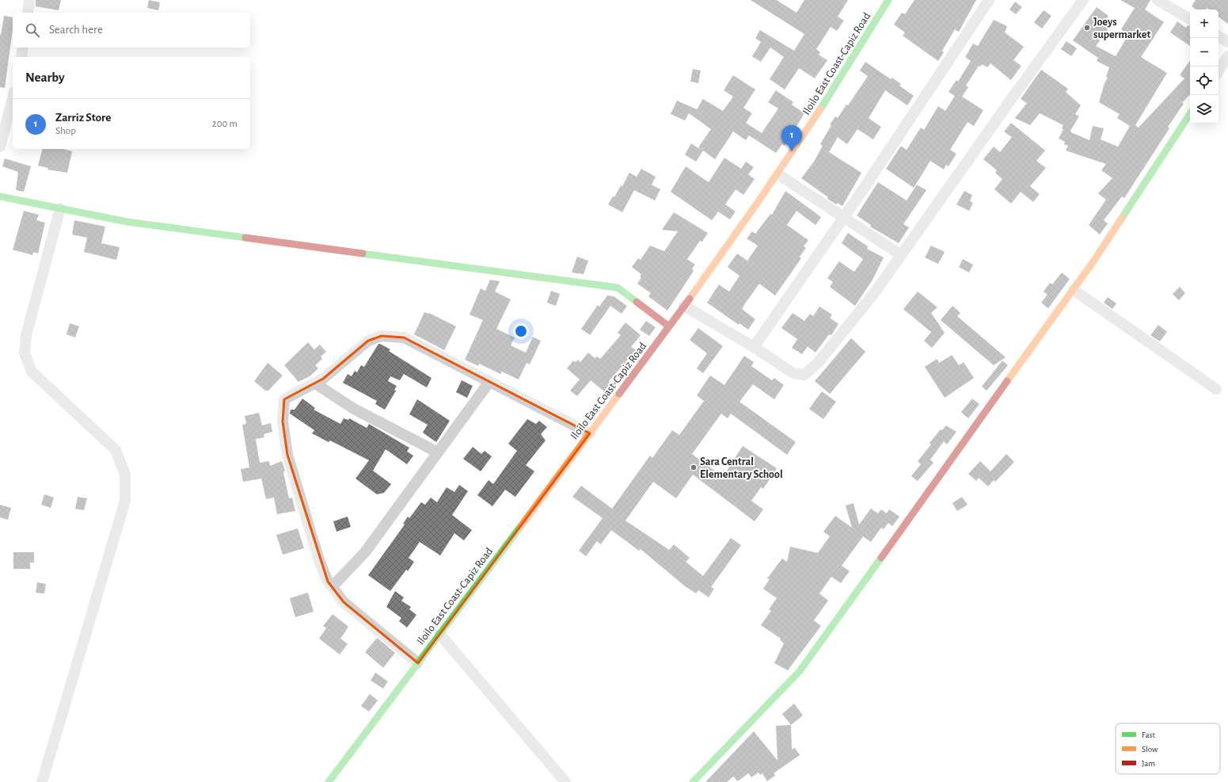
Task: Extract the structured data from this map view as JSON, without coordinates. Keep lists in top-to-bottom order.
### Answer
{
  "streets": {
    "street": ["Iloilo East Coast-Capiz Road"]
  },
  "places": ["Joeys supermarket", "Sara Central Elementary School"],
  "legend": ["Fast", "Slow", "Jam"],
  "page": {
    "map_buttons": ["+", "−"],
    "search": "Search here",
    "heading": "Nearby",
    "list": [
      {
        "mark": "1",
        "name": "Zarriz Store",
        "note": "Shop",
        "value": "200 m"
      }
    ],
    "pins": "1"
  }
}
